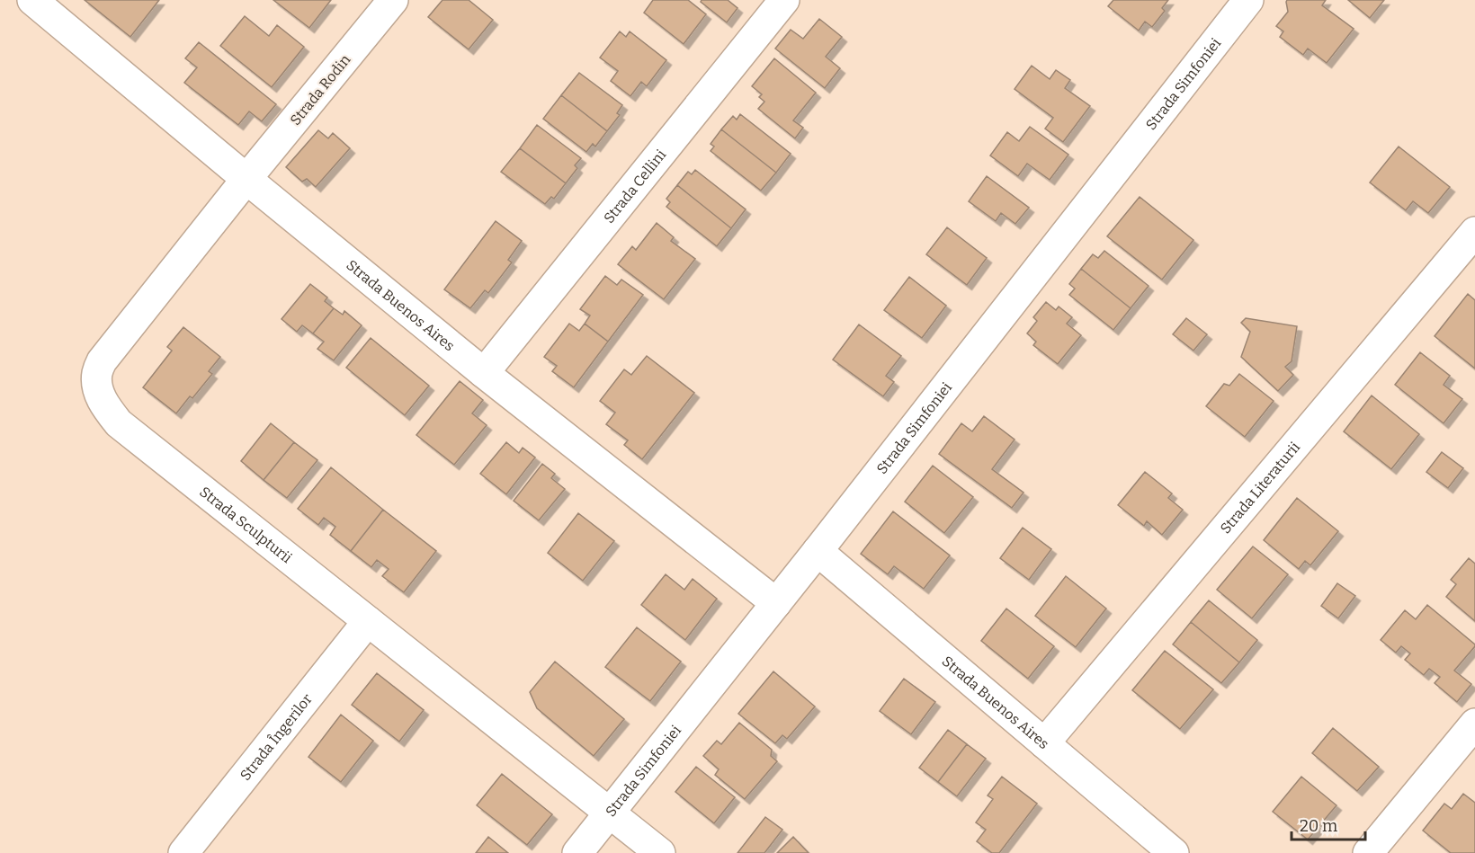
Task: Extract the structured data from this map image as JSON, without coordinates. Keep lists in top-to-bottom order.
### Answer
{
  "streets": {
    "street": [
      "Strada Simfoniei",
      "Strada Rodin",
      "Strada Cellini",
      "Strada Buenos Aires",
      "Strada Literaturii",
      "Strada Sculpturii",
      "Strada Îngerilor"
    ]
  },
  "crossings": [
    ["Strada Simfoniei", "Strada Buenos Aires"],
    ["Strada Simfoniei", "Strada Sculpturii"],
    ["Strada Rodin", "Strada Buenos Aires"],
    ["Strada Rodin", "Strada Sculpturii"],
    ["Strada Cellini", "Strada Buenos Aires"],
    ["Strada Buenos Aires", "Strada Literaturii"],
    ["Strada Buenos Aires", "Strada Sculpturii"],
    ["Strada Sculpturii", "Strada Îngerilor"]
  ],
  "scale_bar": "20 m"
}
